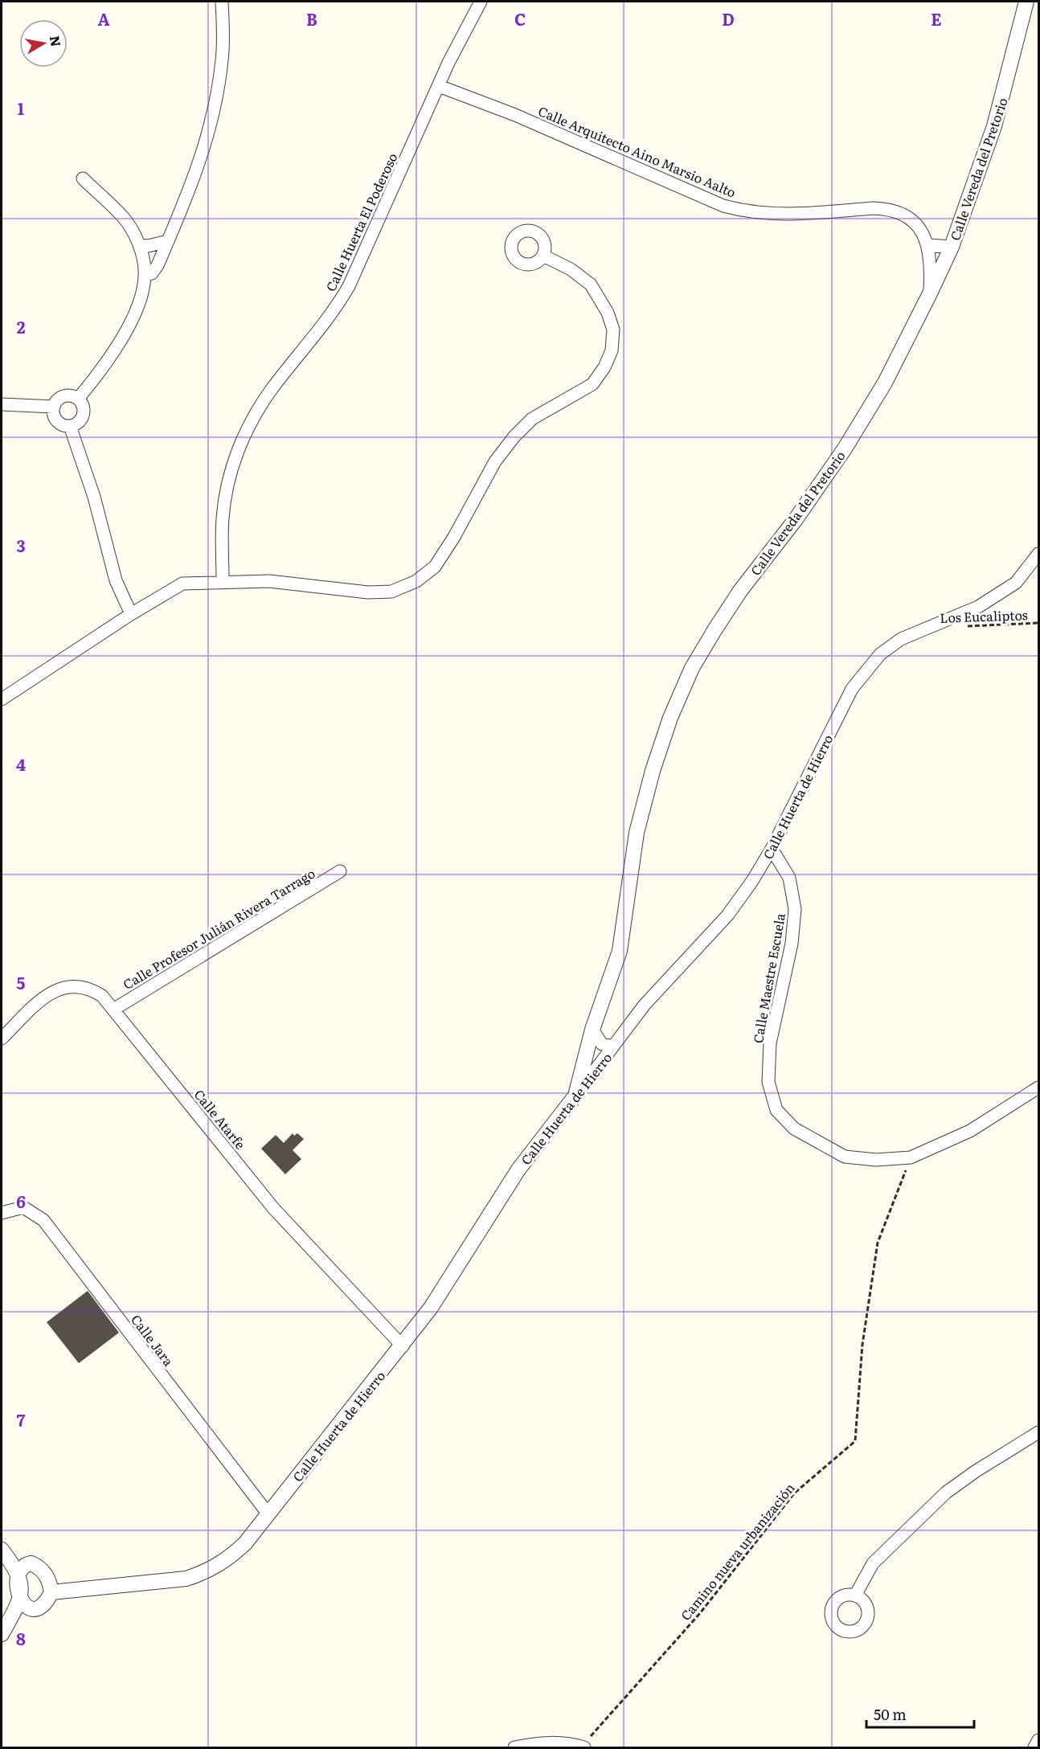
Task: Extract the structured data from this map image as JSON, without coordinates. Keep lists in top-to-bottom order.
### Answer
{
  "streets": {
    "street": [
      "Calle Arquitecto Aino Marsio Aalto",
      "Calle Vereda del Pretorio",
      "Calle Huerta El Poderoso",
      "Calle Huerta de Hierro",
      "Calle Profesor Julián Rivera Tarrago",
      "Calle Maestre Escuela",
      "Calle Atarfe",
      "Calle Jara"
    ],
    "path": ["Los Eucaliptos", "Camino nueva urbanización"]
  },
  "crossings": [
    ["Calle Arquitecto Aino Marsio Aalto", "Calle Huerta El Poderoso"],
    ["Calle Vereda del Pretorio", "Calle Huerta de Hierro"],
    ["Calle Huerta de Hierro", "Calle Maestre Escuela"],
    ["Calle Huerta de Hierro", "Calle Atarfe"],
    ["Calle Huerta de Hierro", "Calle Jara"],
    ["Calle Profesor Julián Rivera Tarrago", "Calle Atarfe"],
    ["Calle Maestre Escuela", "Camino nueva urbanización"]
  ],
  "scale_bar": "50 m",
  "north": "right",
  "grid": {
    "columns": [
      "A",
      "B",
      "C",
      "D",
      "E"
    ],
    "rows": [
      "1",
      "2",
      "3",
      "4",
      "5",
      "6",
      "7",
      "8"
    ]
  }
}
